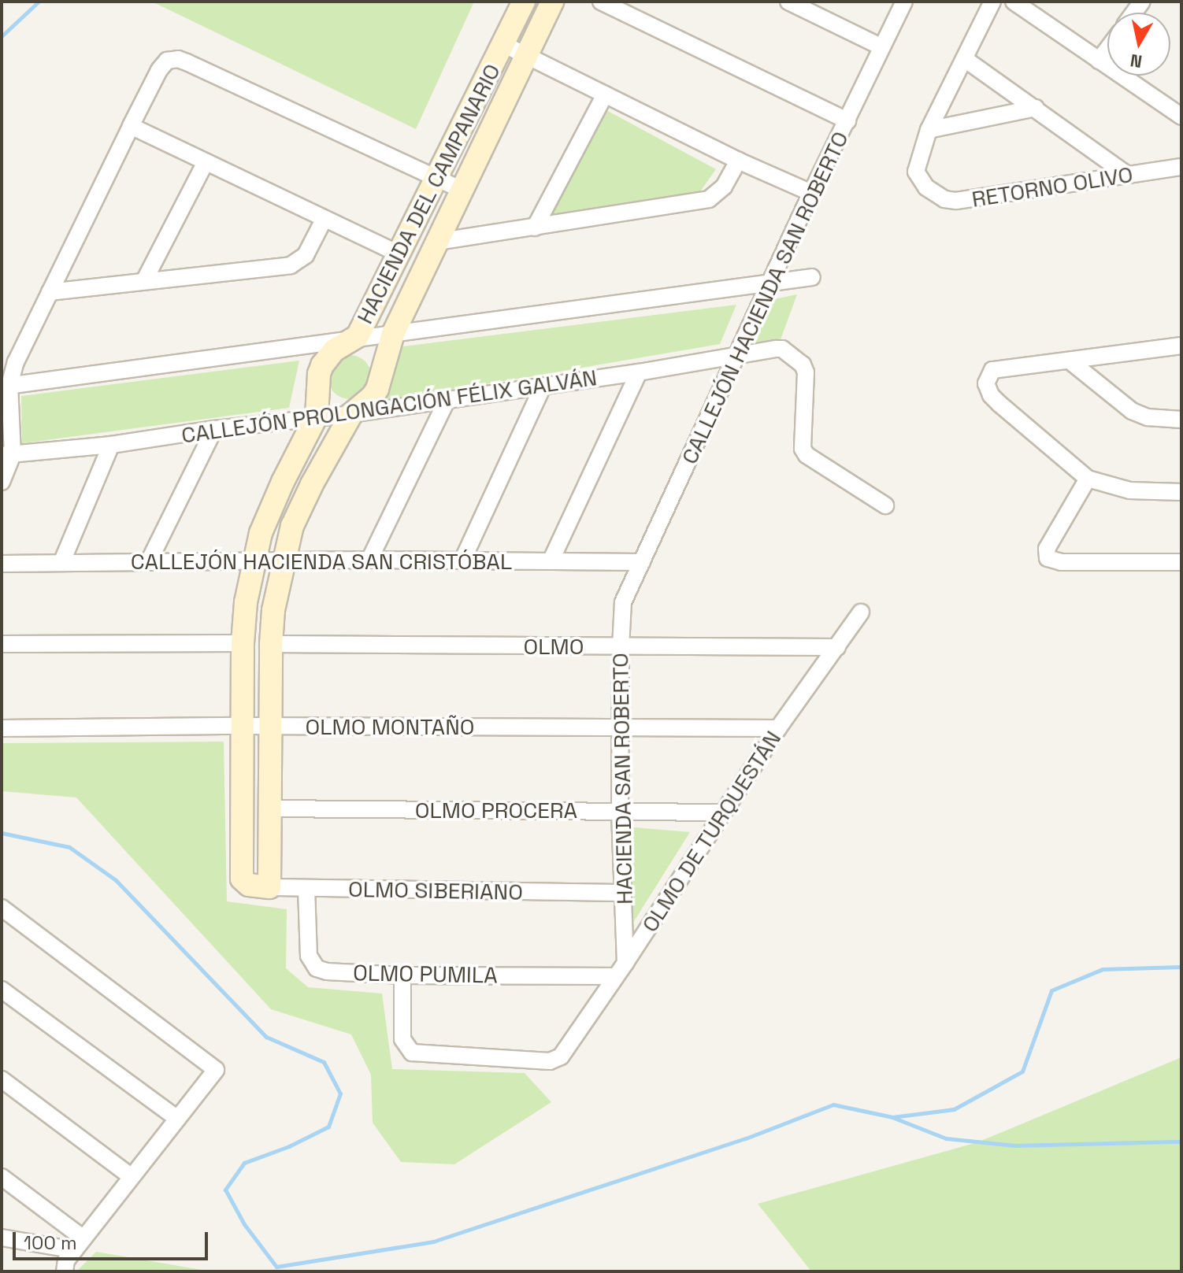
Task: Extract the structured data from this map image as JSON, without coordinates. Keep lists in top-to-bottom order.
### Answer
{
  "streets": {
    "street": [
      "RETORNO OLIVO",
      "HACIENDA DEL CAMPANARIO",
      "CALLEJÓN HACIENDA SAN ROBERTO",
      "CALLEJÓN PROLONGACIÓN FÉLIX GALVÁN",
      "CALLEJÓN HACIENDA SAN CRISTÓBAL",
      "OLMO",
      "OLMO MONTAÑO",
      "HACIENDA SAN ROBERTO",
      "OLMO PROCERA",
      "OLMO DE TURQUESTÁN",
      "OLMO SIBERIANO",
      "OLMO PUMILA"
    ]
  },
  "crossings": [
    ["HACIENDA DEL CAMPANARIO", "CALLEJÓN PROLONGACIÓN FÉLIX GALVÁN"],
    ["HACIENDA DEL CAMPANARIO", "CALLEJÓN HACIENDA SAN CRISTÓBAL"],
    ["HACIENDA DEL CAMPANARIO", "OLMO"],
    ["HACIENDA DEL CAMPANARIO", "OLMO MONTAÑO"],
    ["HACIENDA DEL CAMPANARIO", "OLMO PROCERA"],
    ["HACIENDA DEL CAMPANARIO", "OLMO SIBERIANO"],
    ["CALLEJÓN HACIENDA SAN ROBERTO", "CALLEJÓN PROLONGACIÓN FÉLIX GALVÁN"],
    ["CALLEJÓN HACIENDA SAN ROBERTO", "CALLEJÓN HACIENDA SAN CRISTÓBAL"],
    ["CALLEJÓN HACIENDA SAN ROBERTO", "HACIENDA SAN ROBERTO"],
    ["OLMO", "HACIENDA SAN ROBERTO"],
    ["OLMO", "OLMO DE TURQUESTÁN"],
    ["OLMO MONTAÑO", "HACIENDA SAN ROBERTO"],
    ["OLMO MONTAÑO", "OLMO DE TURQUESTÁN"],
    ["HACIENDA SAN ROBERTO", "OLMO PROCERA"],
    ["HACIENDA SAN ROBERTO", "OLMO DE TURQUESTÁN"],
    ["HACIENDA SAN ROBERTO", "OLMO SIBERIANO"],
    ["HACIENDA SAN ROBERTO", "OLMO PUMILA"],
    ["OLMO PROCERA", "OLMO DE TURQUESTÁN"],
    ["OLMO DE TURQUESTÁN", "OLMO PUMILA"],
    ["OLMO SIBERIANO", "OLMO PUMILA"]
  ],
  "scale_bar": "100 m",
  "north": "bottom"
}
